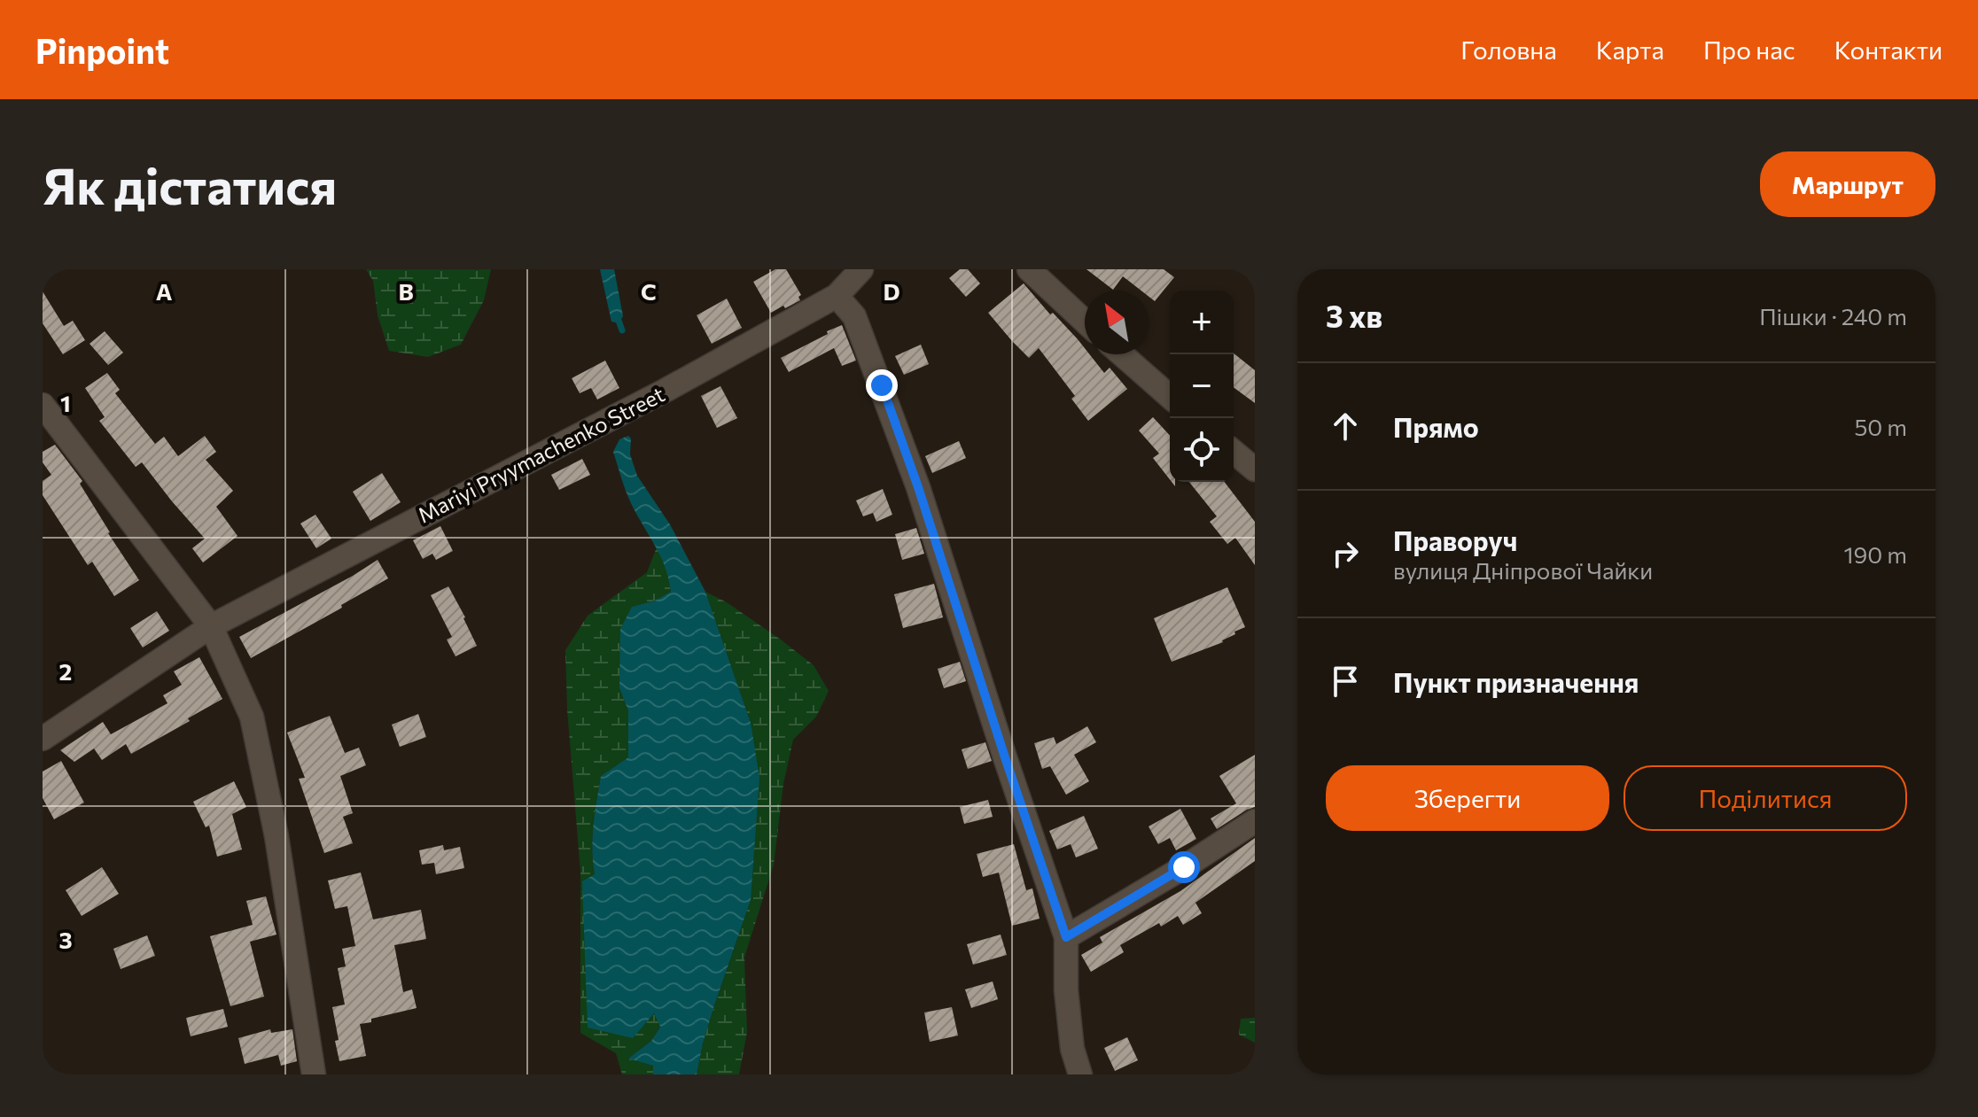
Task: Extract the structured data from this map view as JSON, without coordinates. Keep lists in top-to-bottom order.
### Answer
{
  "streets": {
    "street": ["Mariyi Pryymachenko Street"]
  },
  "north": "top left",
  "page": {
    "header": "Pinpoint",
    "nav": [
      "Головна",
      "Карта",
      "Про нас",
      "Контакти"
    ],
    "buttons": [
      "Маршрут",
      ["Зберегти", "Поділитися"]
    ],
    "title": "Як дістатися",
    "heading": ["3 хв", "Пішки · 240 m"],
    "map_buttons": ["+", "−"],
    "list": [
      ["Прямо", "50 m"],
      ["Праворуч", "вулиця Дніпрової Чайки", "190 m"],
      "Пункт призначення"
    ]
  },
  "grid": {
    "columns": [
      "A",
      "B",
      "C",
      "D"
    ],
    "rows": ["1", "2", "3"]
  }
}
